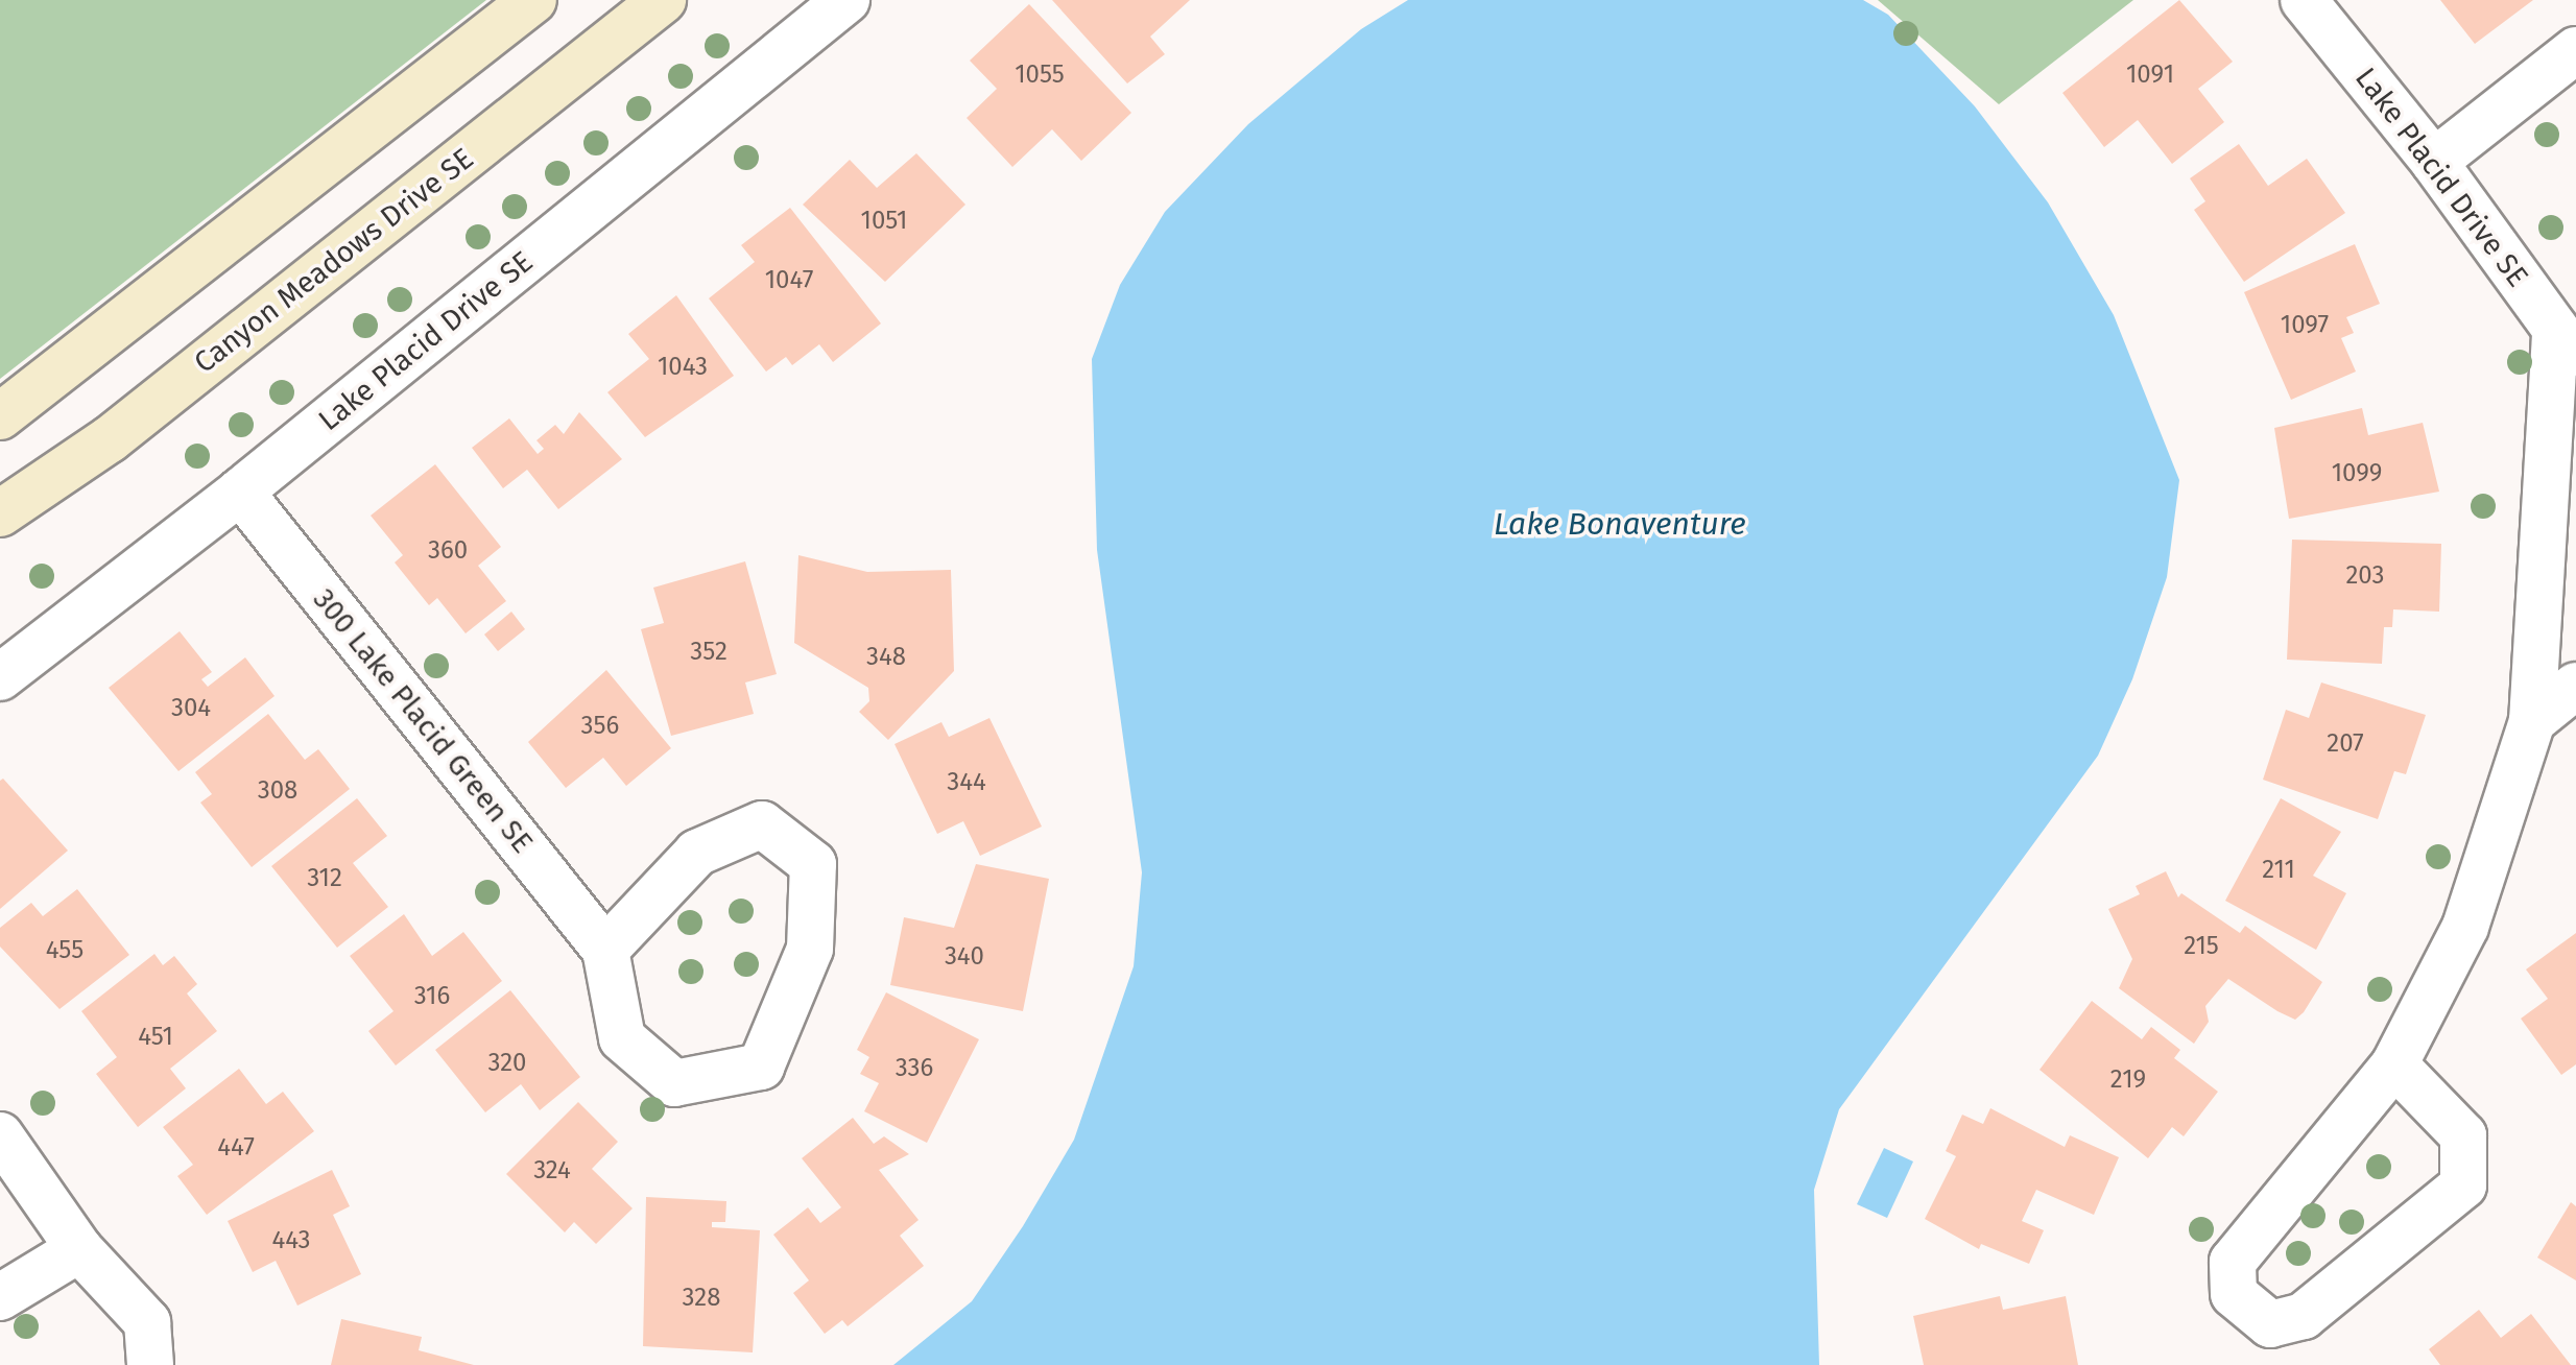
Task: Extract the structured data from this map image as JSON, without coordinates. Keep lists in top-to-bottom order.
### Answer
{
  "streets": {
    "main road": ["Canyon Meadows Drive SE"],
    "street": ["Lake Placid Drive SE", "300 Lake Placid Green SE"]
  },
  "crossings": [
    ["Lake Placid Drive SE", "300 Lake Placid Green SE"]
  ],
  "water": ["Lake Bonaventure"],
  "house_numbers": [
    "1055",
    "1091",
    "1051",
    "1047",
    "1097",
    "1043",
    "1099",
    "360",
    "203",
    "352",
    "348",
    "304",
    "356",
    "207",
    "344",
    "308",
    "211",
    "312",
    "215",
    "455",
    "340",
    "316",
    "451",
    "320",
    "336",
    "219",
    "447",
    "324",
    "443",
    "328"
  ]
}
